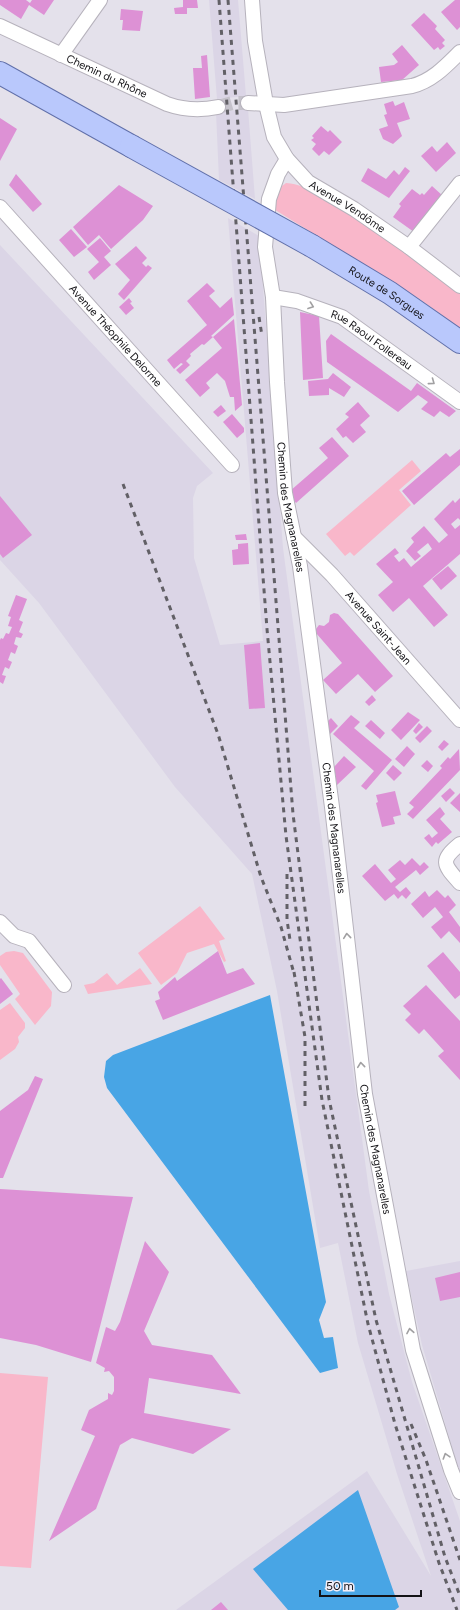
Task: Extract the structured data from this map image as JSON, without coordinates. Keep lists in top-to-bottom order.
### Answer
{
  "streets": {
    "main road": ["Route de Sorgues"],
    "street": [
      "Chemin du Rhône",
      "Avenue Vendôme",
      "Avenue Théophile Delorme",
      "Rue Raoul Follereau",
      "Chemin des Magnanarelles",
      "Avenue Saint-Jean"
    ]
  },
  "crossings": [
    ["Avenue Vendôme", "Chemin des Magnanarelles"],
    ["Rue Raoul Follereau", "Chemin des Magnanarelles"],
    ["Chemin des Magnanarelles", "Avenue Saint-Jean"]
  ],
  "one_way": ["Rue Raoul Follereau", "Chemin des Magnanarelles"],
  "scale_bar": "50 m"
}
